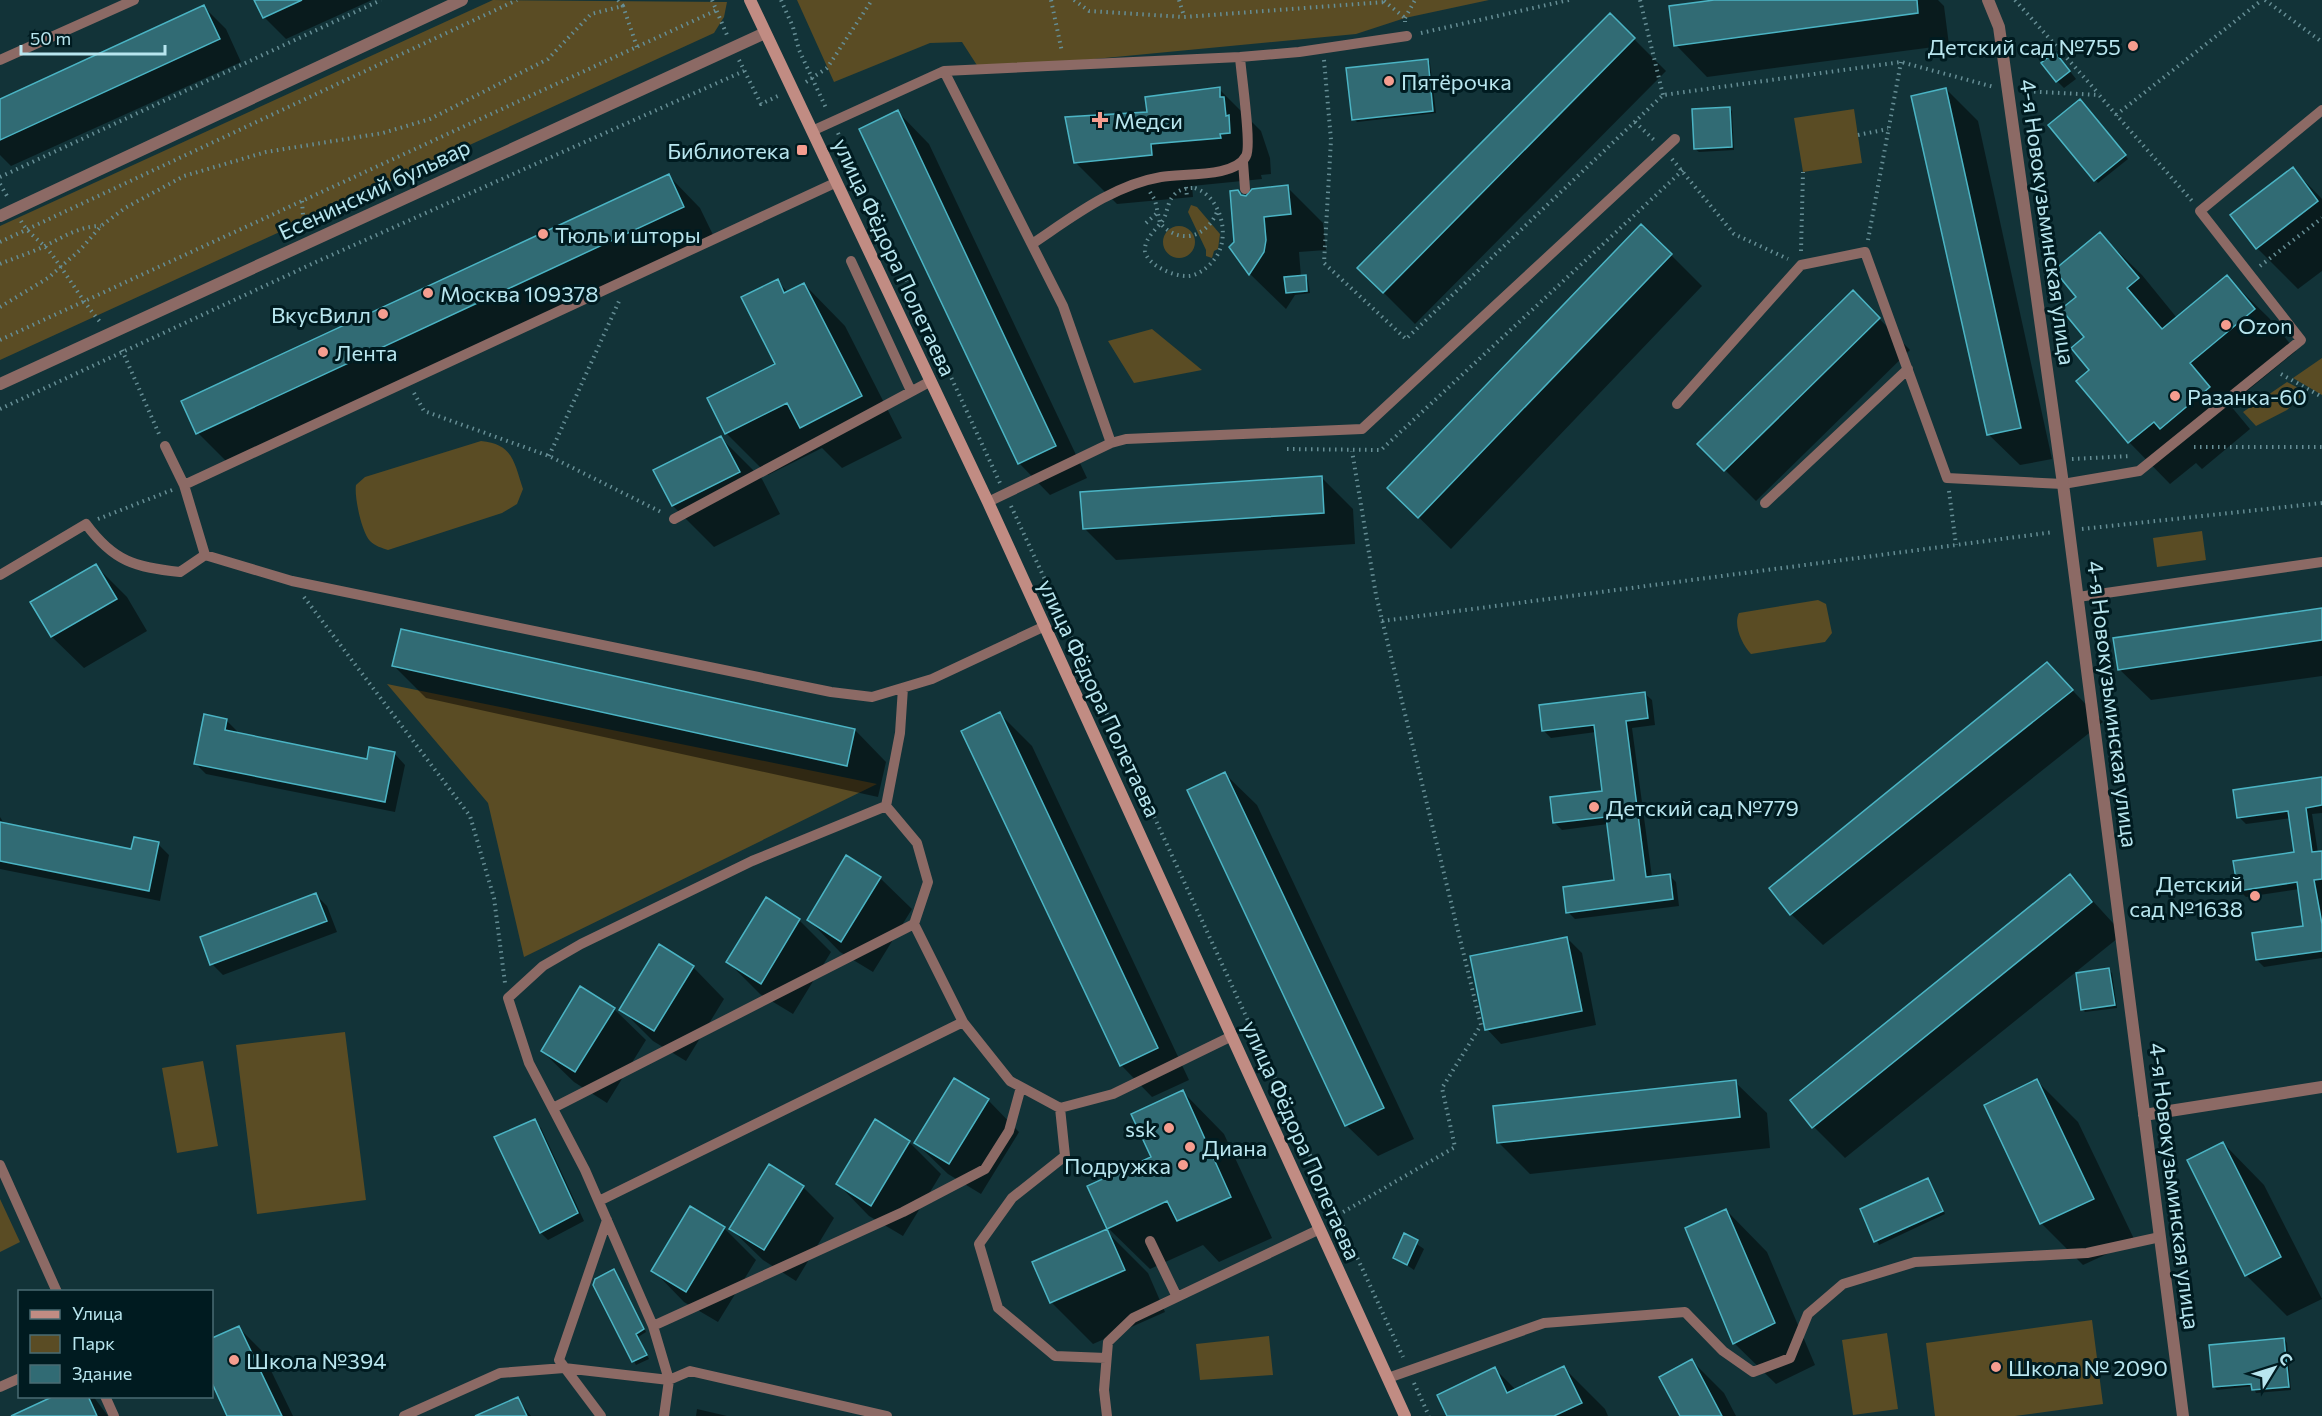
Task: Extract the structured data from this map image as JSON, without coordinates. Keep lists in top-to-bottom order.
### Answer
{
  "streets": {
    "main road": ["улица Фёдора Полетаева"],
    "street": ["Есенинский бульвар", "4-я Новокузьминская улица"]
  },
  "crossings": [
    ["Есенинский бульвар", "улица Фёдора Полетаева"]
  ],
  "places": {
    "other": [
      "Детский сад №755",
      "Пятёрочка",
      "Тюль и шторы",
      "Москва 109378",
      "ВкусВилл",
      "Ozon",
      "Лента",
      "Разанка-60",
      "Детский сад №779",
      "Детский сад №1638",
      "ssk",
      "Диана",
      "Подружка",
      "Школа №394",
      "Школа № 2090"
    ],
    "health": ["Медси"],
    "transit": ["Библиотека"]
  },
  "legend": ["Улица", "Парк", "Здание"],
  "scale_bar": "50 m",
  "north": "top right"
}
